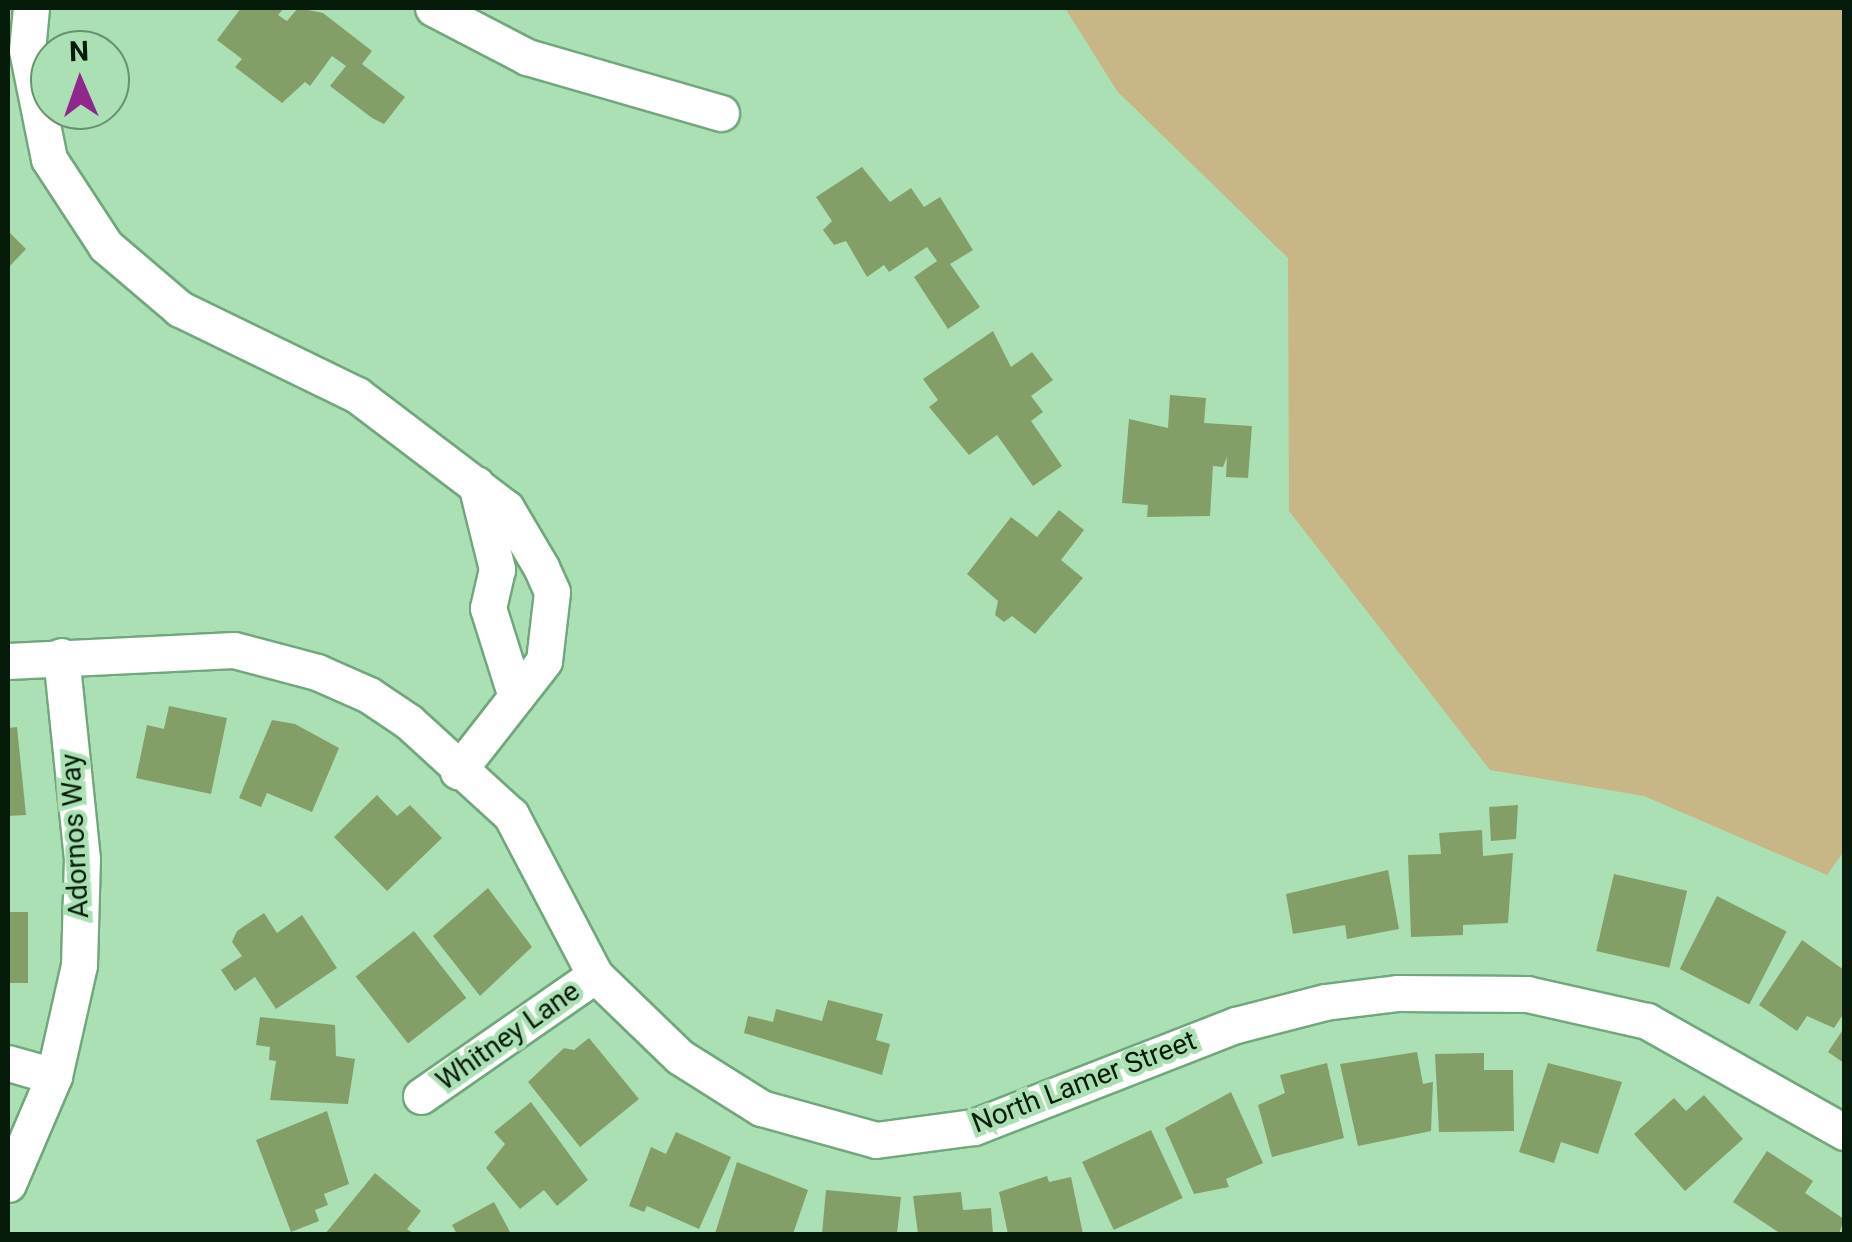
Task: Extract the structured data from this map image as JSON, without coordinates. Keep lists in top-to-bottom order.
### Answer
{
  "streets": {
    "street": ["Adornos Way", "Whitney Lane", "North Lamer Street"]
  },
  "crossings": [
    ["Adornos Way", "North Lamer Street"],
    ["Whitney Lane", "North Lamer Street"]
  ],
  "north": "top"
}
